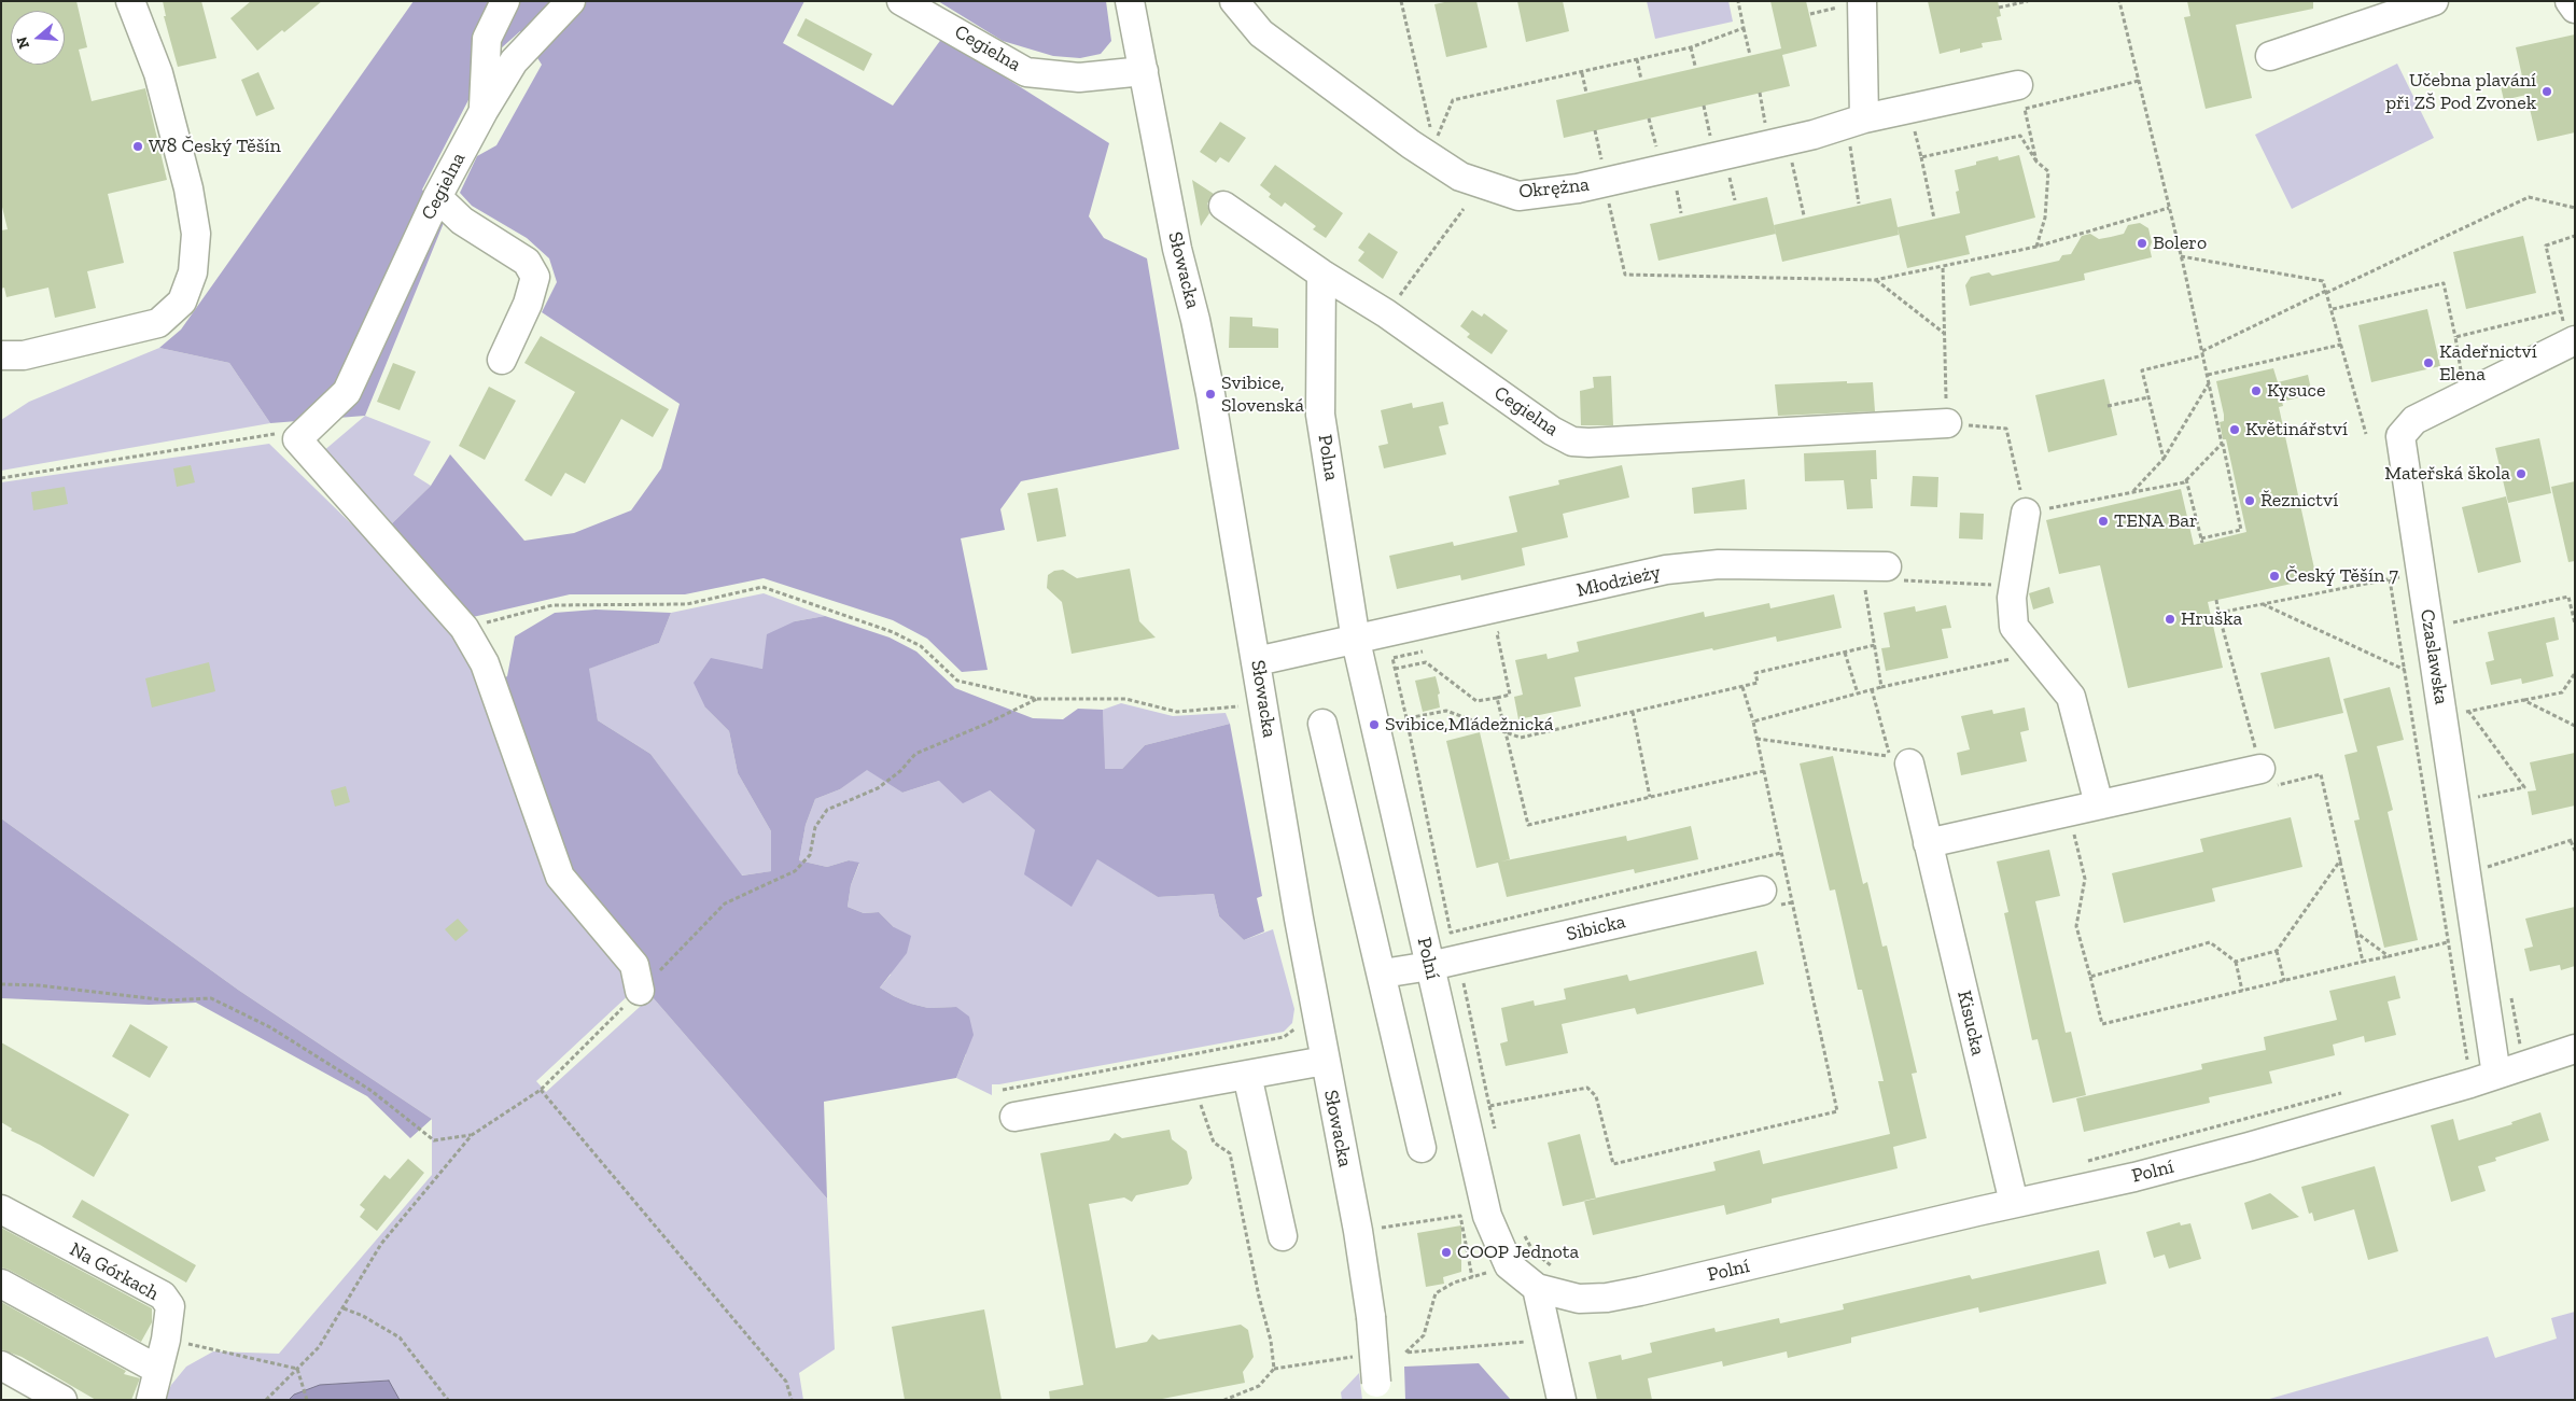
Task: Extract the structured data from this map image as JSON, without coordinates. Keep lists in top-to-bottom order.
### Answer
{
  "streets": {
    "street": [
      "Cegielna",
      "Okrężna",
      "Słowacka",
      "Polna",
      "Młodzieży",
      "Czaslawska",
      "Sibicka",
      "Polní",
      "Kisucka",
      "Na Górkach"
    ]
  },
  "crossings": [
    ["Cegielna", "Słowacka"],
    ["Cegielna", "Polna"],
    ["Słowacka", "Młodzieży"],
    ["Polna", "Młodzieży"],
    ["Polna", "Polní"],
    ["Młodzieży", "Polní"],
    ["Czaslawska", "Polní"],
    ["Sibicka", "Polní"],
    ["Polní", "Kisucka"]
  ],
  "places": [
    "Učebna plavání při ZŠ Pod Zvonek",
    "W8 Český Těšín",
    "Bolero",
    "Kadeřnictví Elena",
    "Kysuce",
    "Svibice, Slovenská",
    "Květinářství",
    "Mateřská škola",
    "Řeznictví",
    "TENA Bar",
    "Český Těšín 7",
    "Hruška",
    "Svibice,Mládežnická",
    "COOP Jednota"
  ],
  "north": "left"
}
